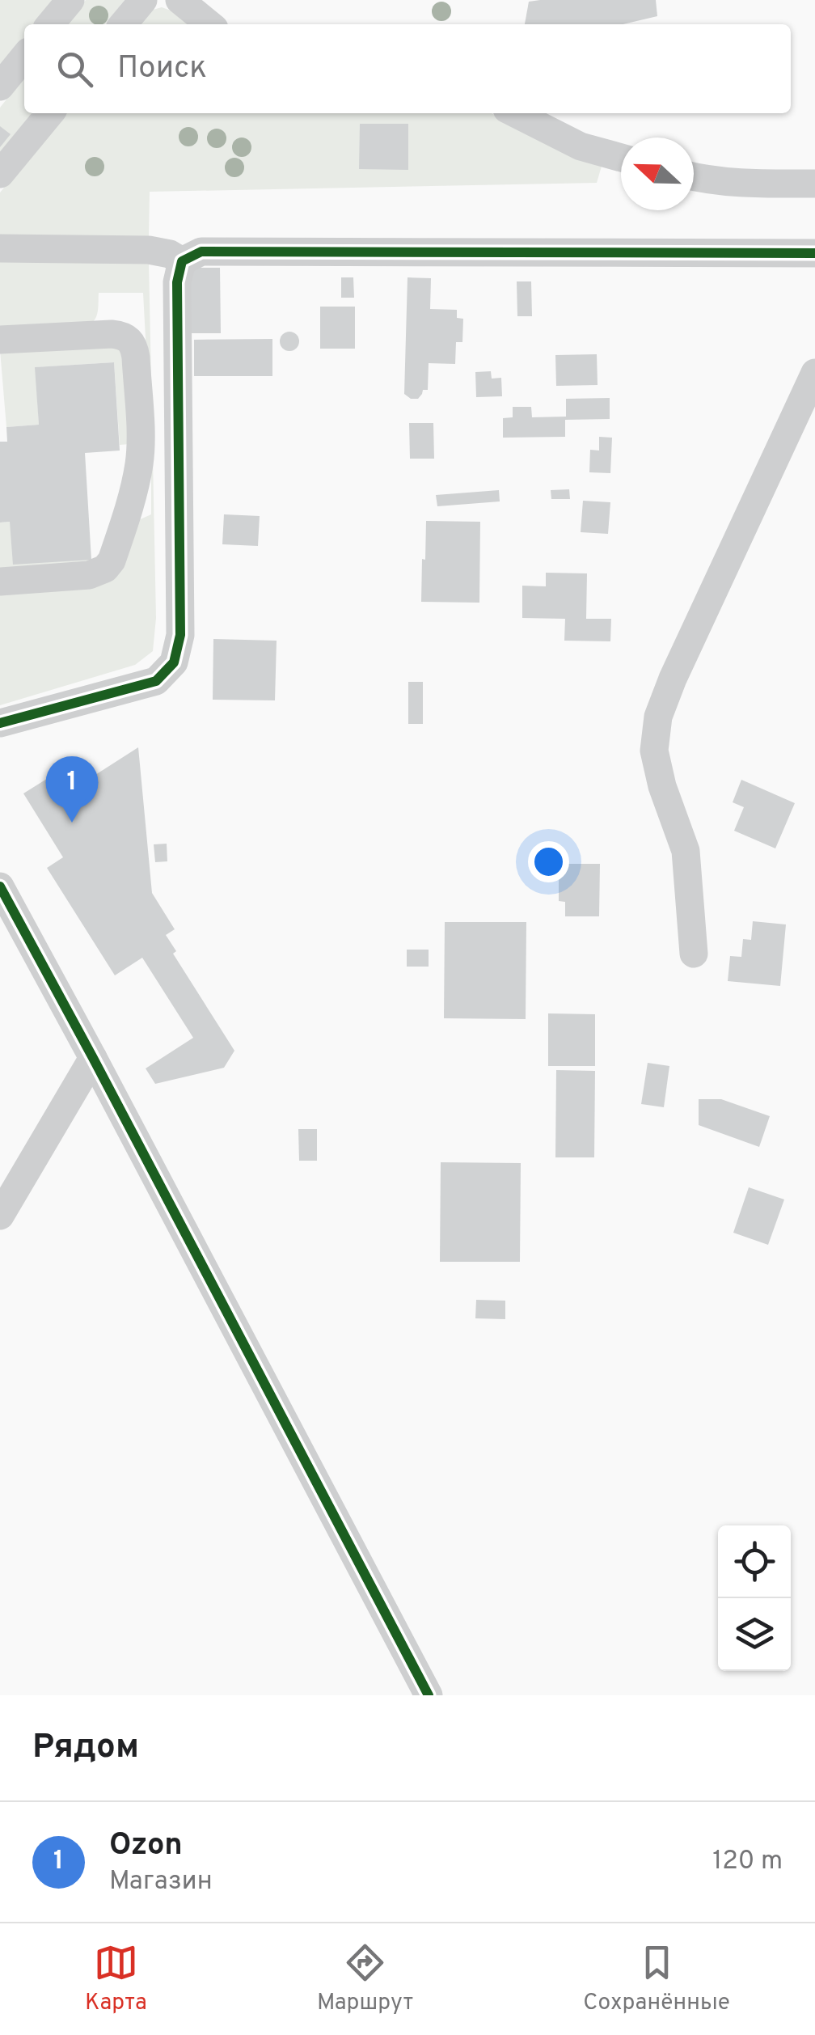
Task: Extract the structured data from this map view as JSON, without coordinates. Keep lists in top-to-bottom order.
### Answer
{
  "north": "left",
  "page": {
    "search": "Поиск",
    "pins": "1",
    "heading": "Рядом",
    "list": [
      {
        "mark": "1",
        "name": "Ozon",
        "note": "Магазин",
        "value": "120 m"
      }
    ],
    "nav": ["Карта", "Маршрут", "Сохранённые"]
  }
}
